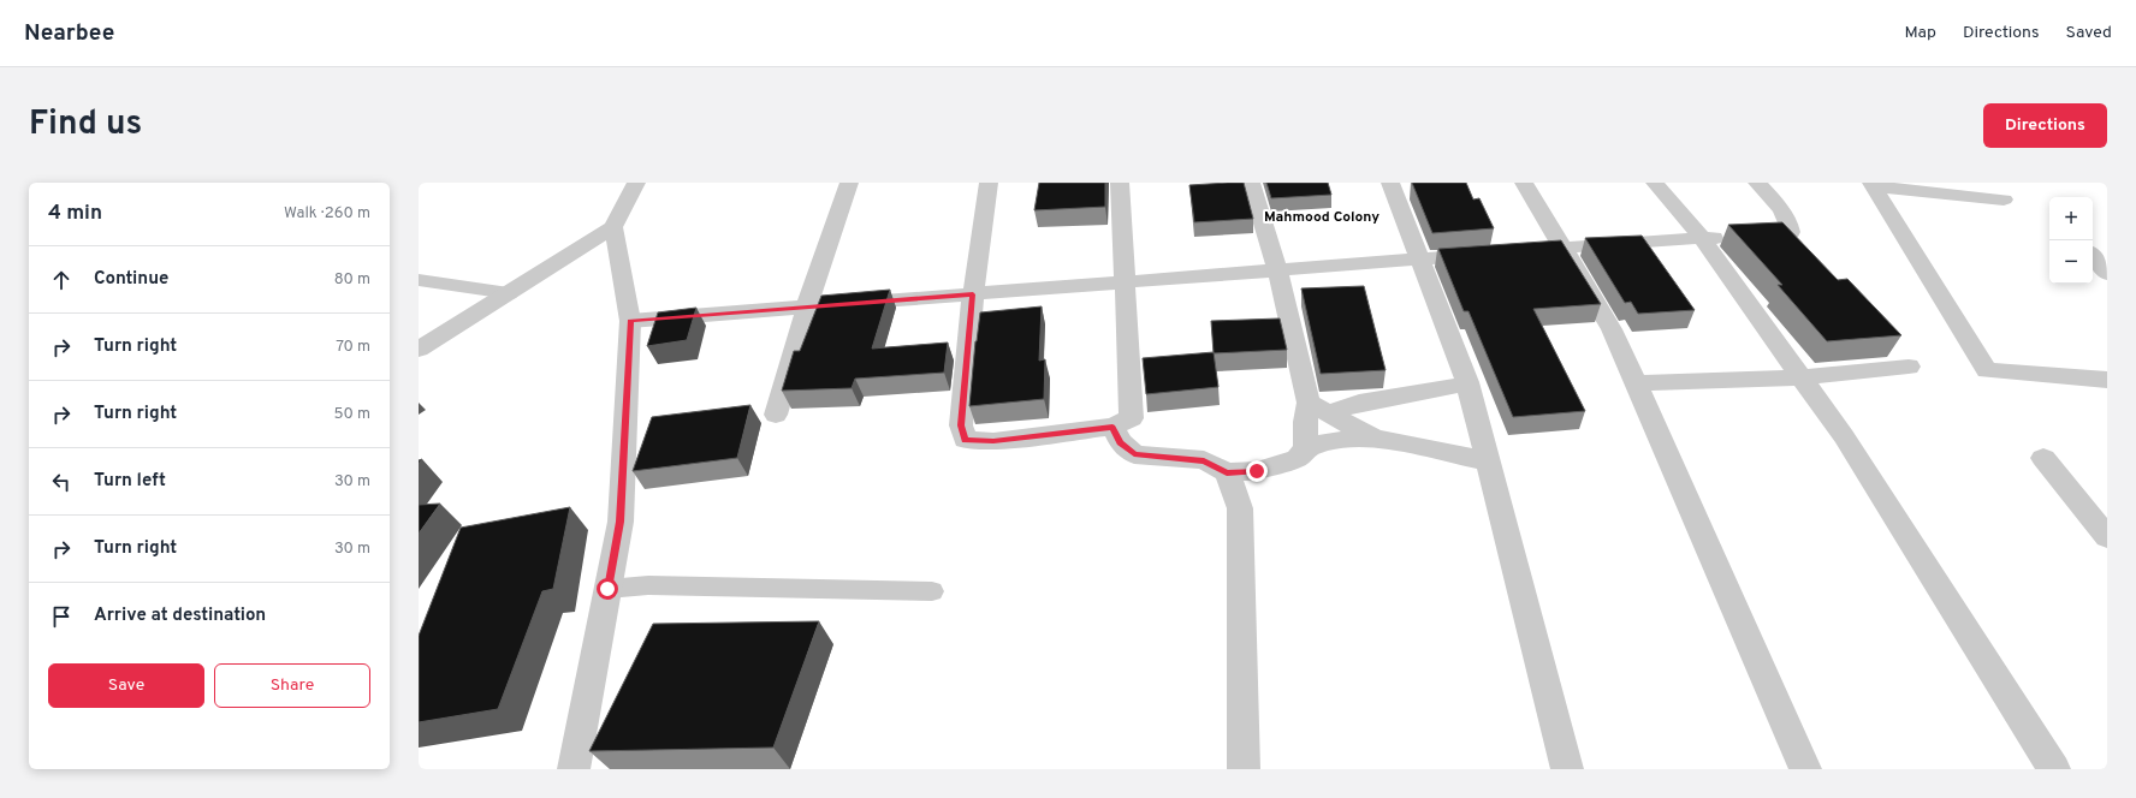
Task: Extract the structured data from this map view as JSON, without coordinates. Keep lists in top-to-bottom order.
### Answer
{
  "districts": ["Mahmood Colony"],
  "page": {
    "header": "Nearbee",
    "nav": ["Map", "Directions", "Saved"],
    "title": "Find us",
    "buttons": [
      "Directions",
      ["Save", "Share"]
    ],
    "heading": ["4 min", "Walk · 260 m"],
    "map_buttons": ["+", "−"],
    "list": [
      ["Continue", "80 m"],
      ["Turn right", "70 m"],
      ["Turn right", "50 m"],
      ["Turn left", "30 m"],
      ["Turn right", "30 m"],
      "Arrive at destination"
    ]
  }
}
